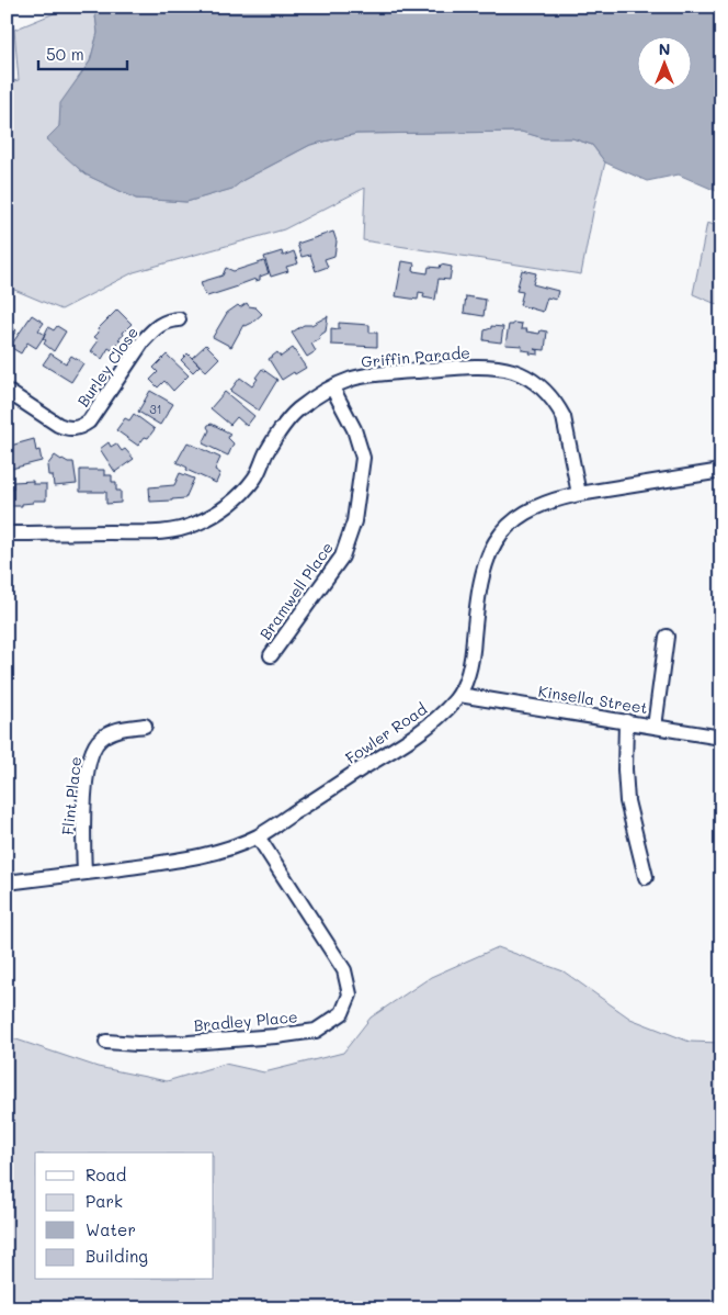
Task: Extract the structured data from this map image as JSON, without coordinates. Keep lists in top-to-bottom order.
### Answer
{
  "streets": {
    "street": [
      "Griffin Parade",
      "Burley Close",
      "Bramwell Place",
      "Kinsella Street",
      "Fowler Road",
      "Flint Place",
      "Bradley Place"
    ]
  },
  "crossings": [
    ["Griffin Parade", "Bramwell Place"],
    ["Griffin Parade", "Fowler Road"],
    ["Kinsella Street", "Fowler Road"],
    ["Fowler Road", "Flint Place"],
    ["Fowler Road", "Bradley Place"]
  ],
  "house_numbers": ["31"],
  "legend": [
    "Road",
    "Park",
    "Water",
    "Building"
  ],
  "scale_bar": "50 m",
  "north": "top"
}
